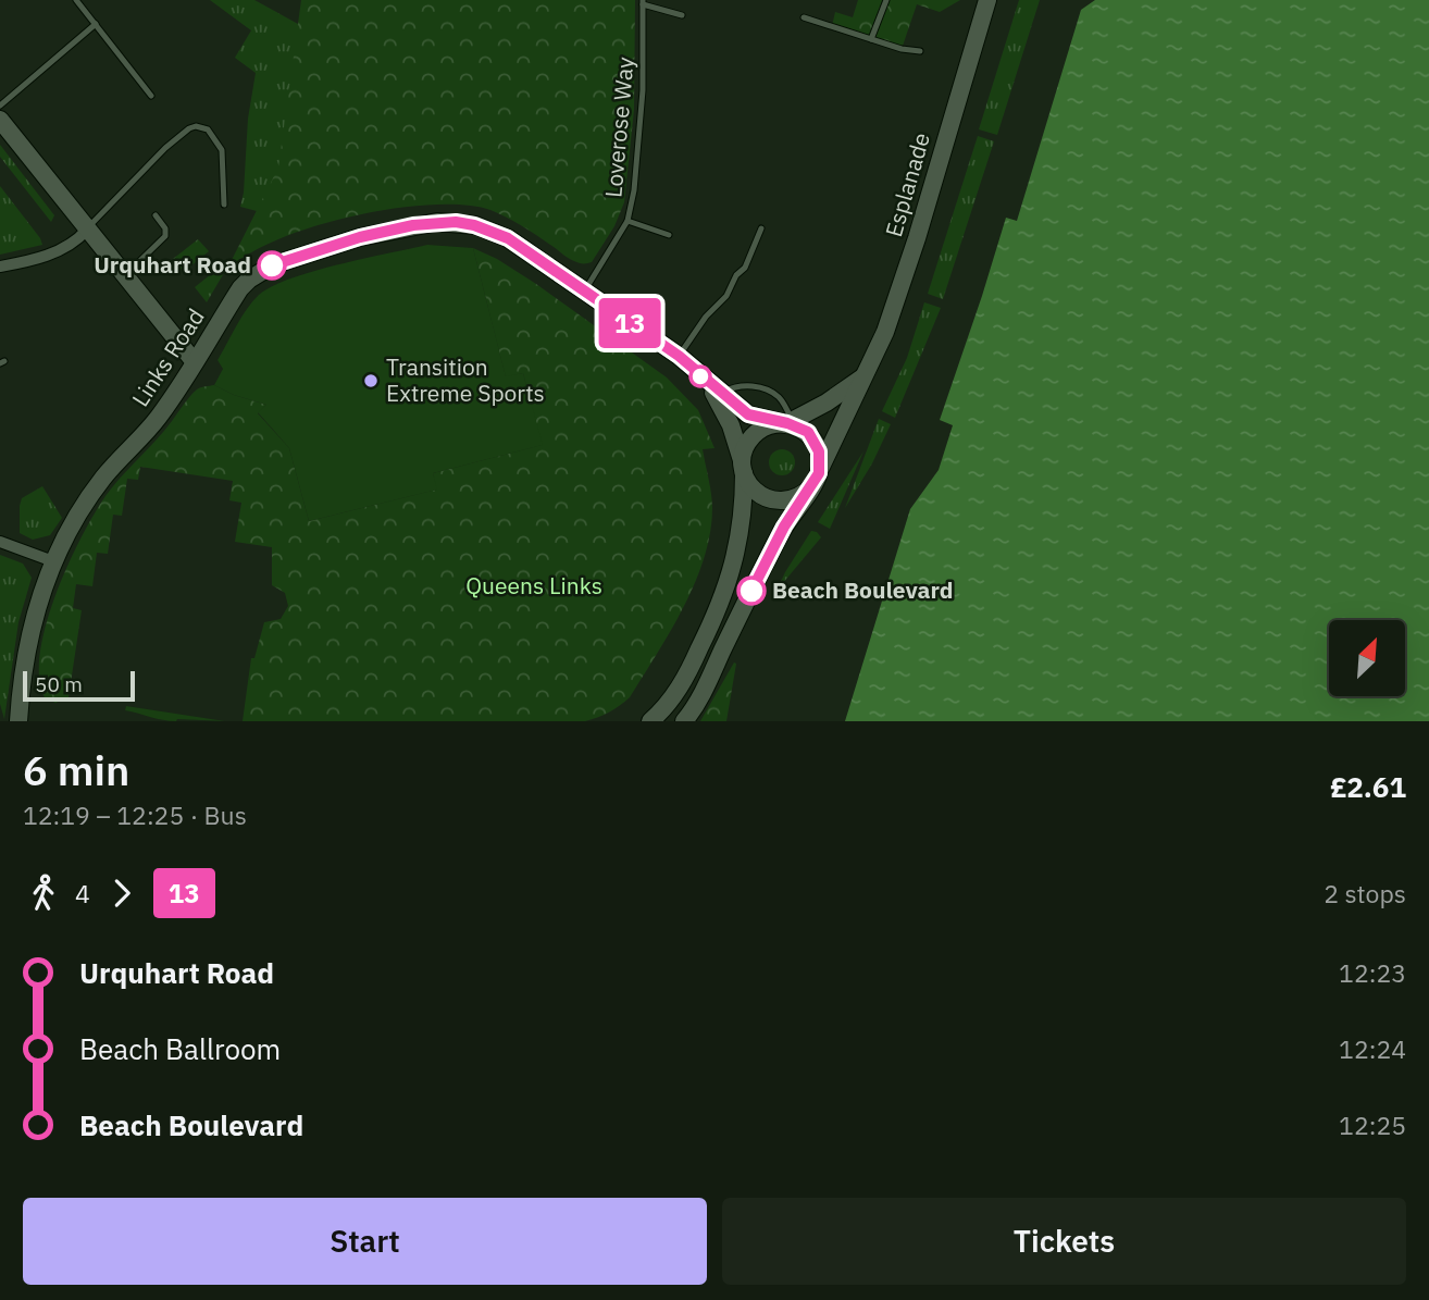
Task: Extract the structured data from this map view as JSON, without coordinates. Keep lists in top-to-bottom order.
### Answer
{
  "streets": {
    "street": ["Esplanade", "Links Road"],
    "lane": ["Loverose Way"]
  },
  "crossings": [
    ["Loverose Way", "Links Road"],
    ["Esplanade", "Links Road"]
  ],
  "parks": ["Queens Links"],
  "places": ["Urquhart Road", "Transition Extreme Sports", "Beach Boulevard"],
  "lines": ["bus line 13"],
  "scale_bar": "50 m",
  "north": "top right",
  "page": {
    "on_map": "13",
    "scale": "50 m",
    "heading": ["6 min", "12:19 – 12:25 · Bus", "£2.61"],
    "legs": ["4", "13", "2 stops"],
    "list": [
      {
        "name": "Urquhart Road",
        "value": "12:23"
      },
      {
        "name": "Beach Ballroom",
        "value": "12:24"
      },
      {
        "name": "Beach Boulevard",
        "value": "12:25"
      }
    ],
    "buttons": ["Start", "Tickets"]
  }
}
